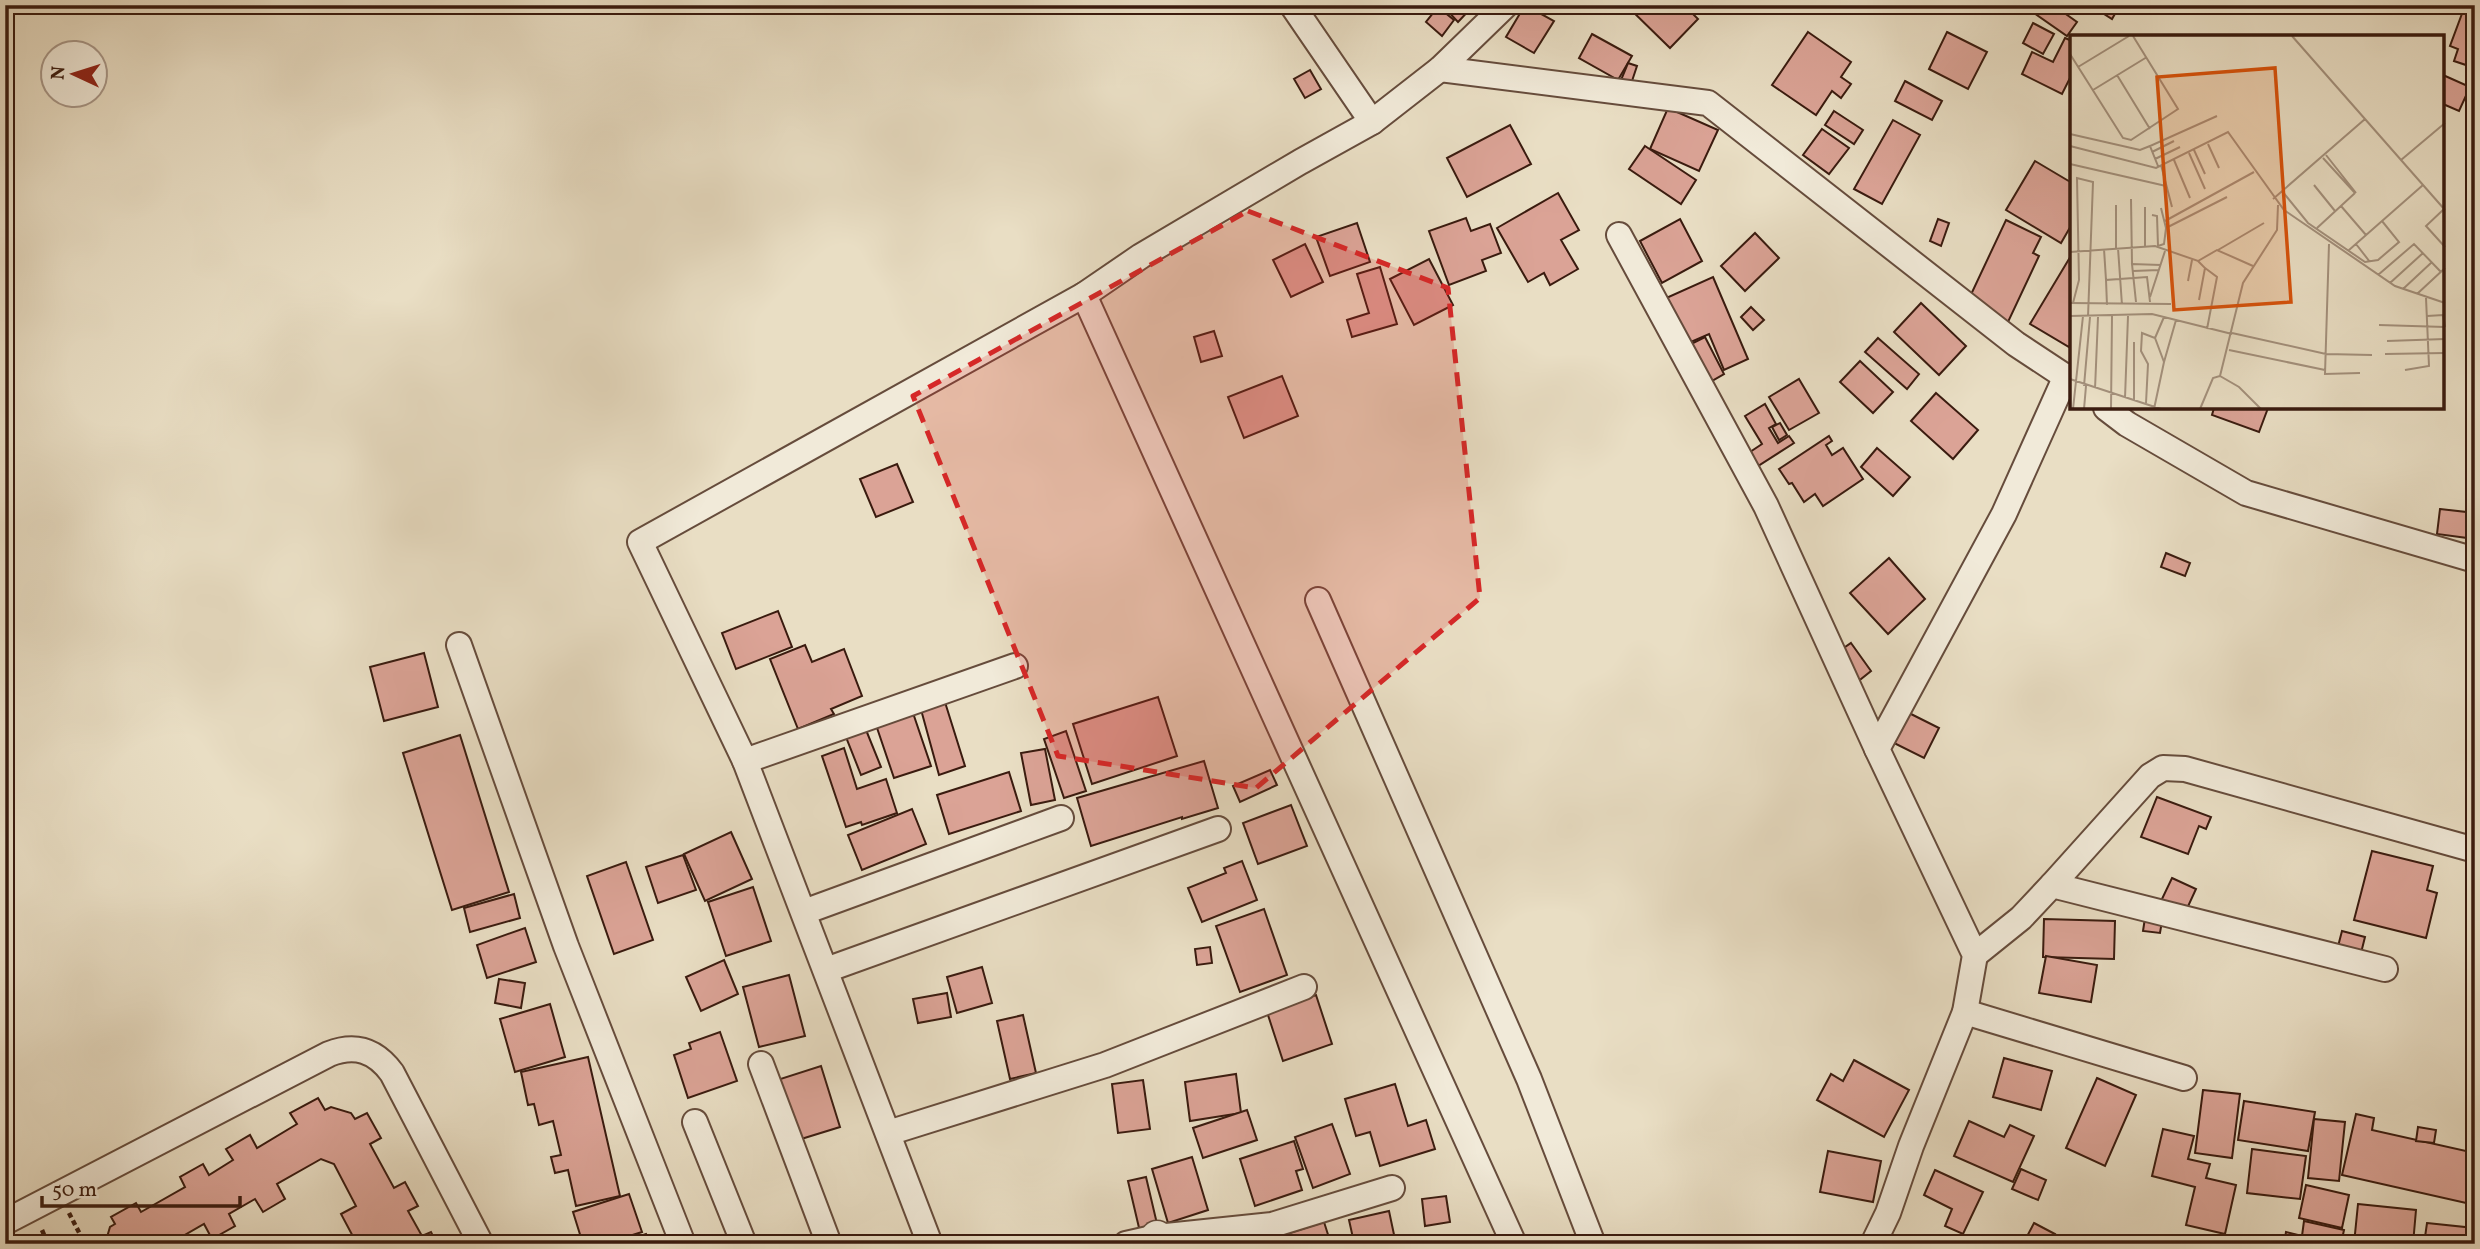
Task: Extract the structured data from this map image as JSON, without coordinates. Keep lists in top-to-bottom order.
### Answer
{
  "scale_bar": "50 m",
  "north": "left"
}
